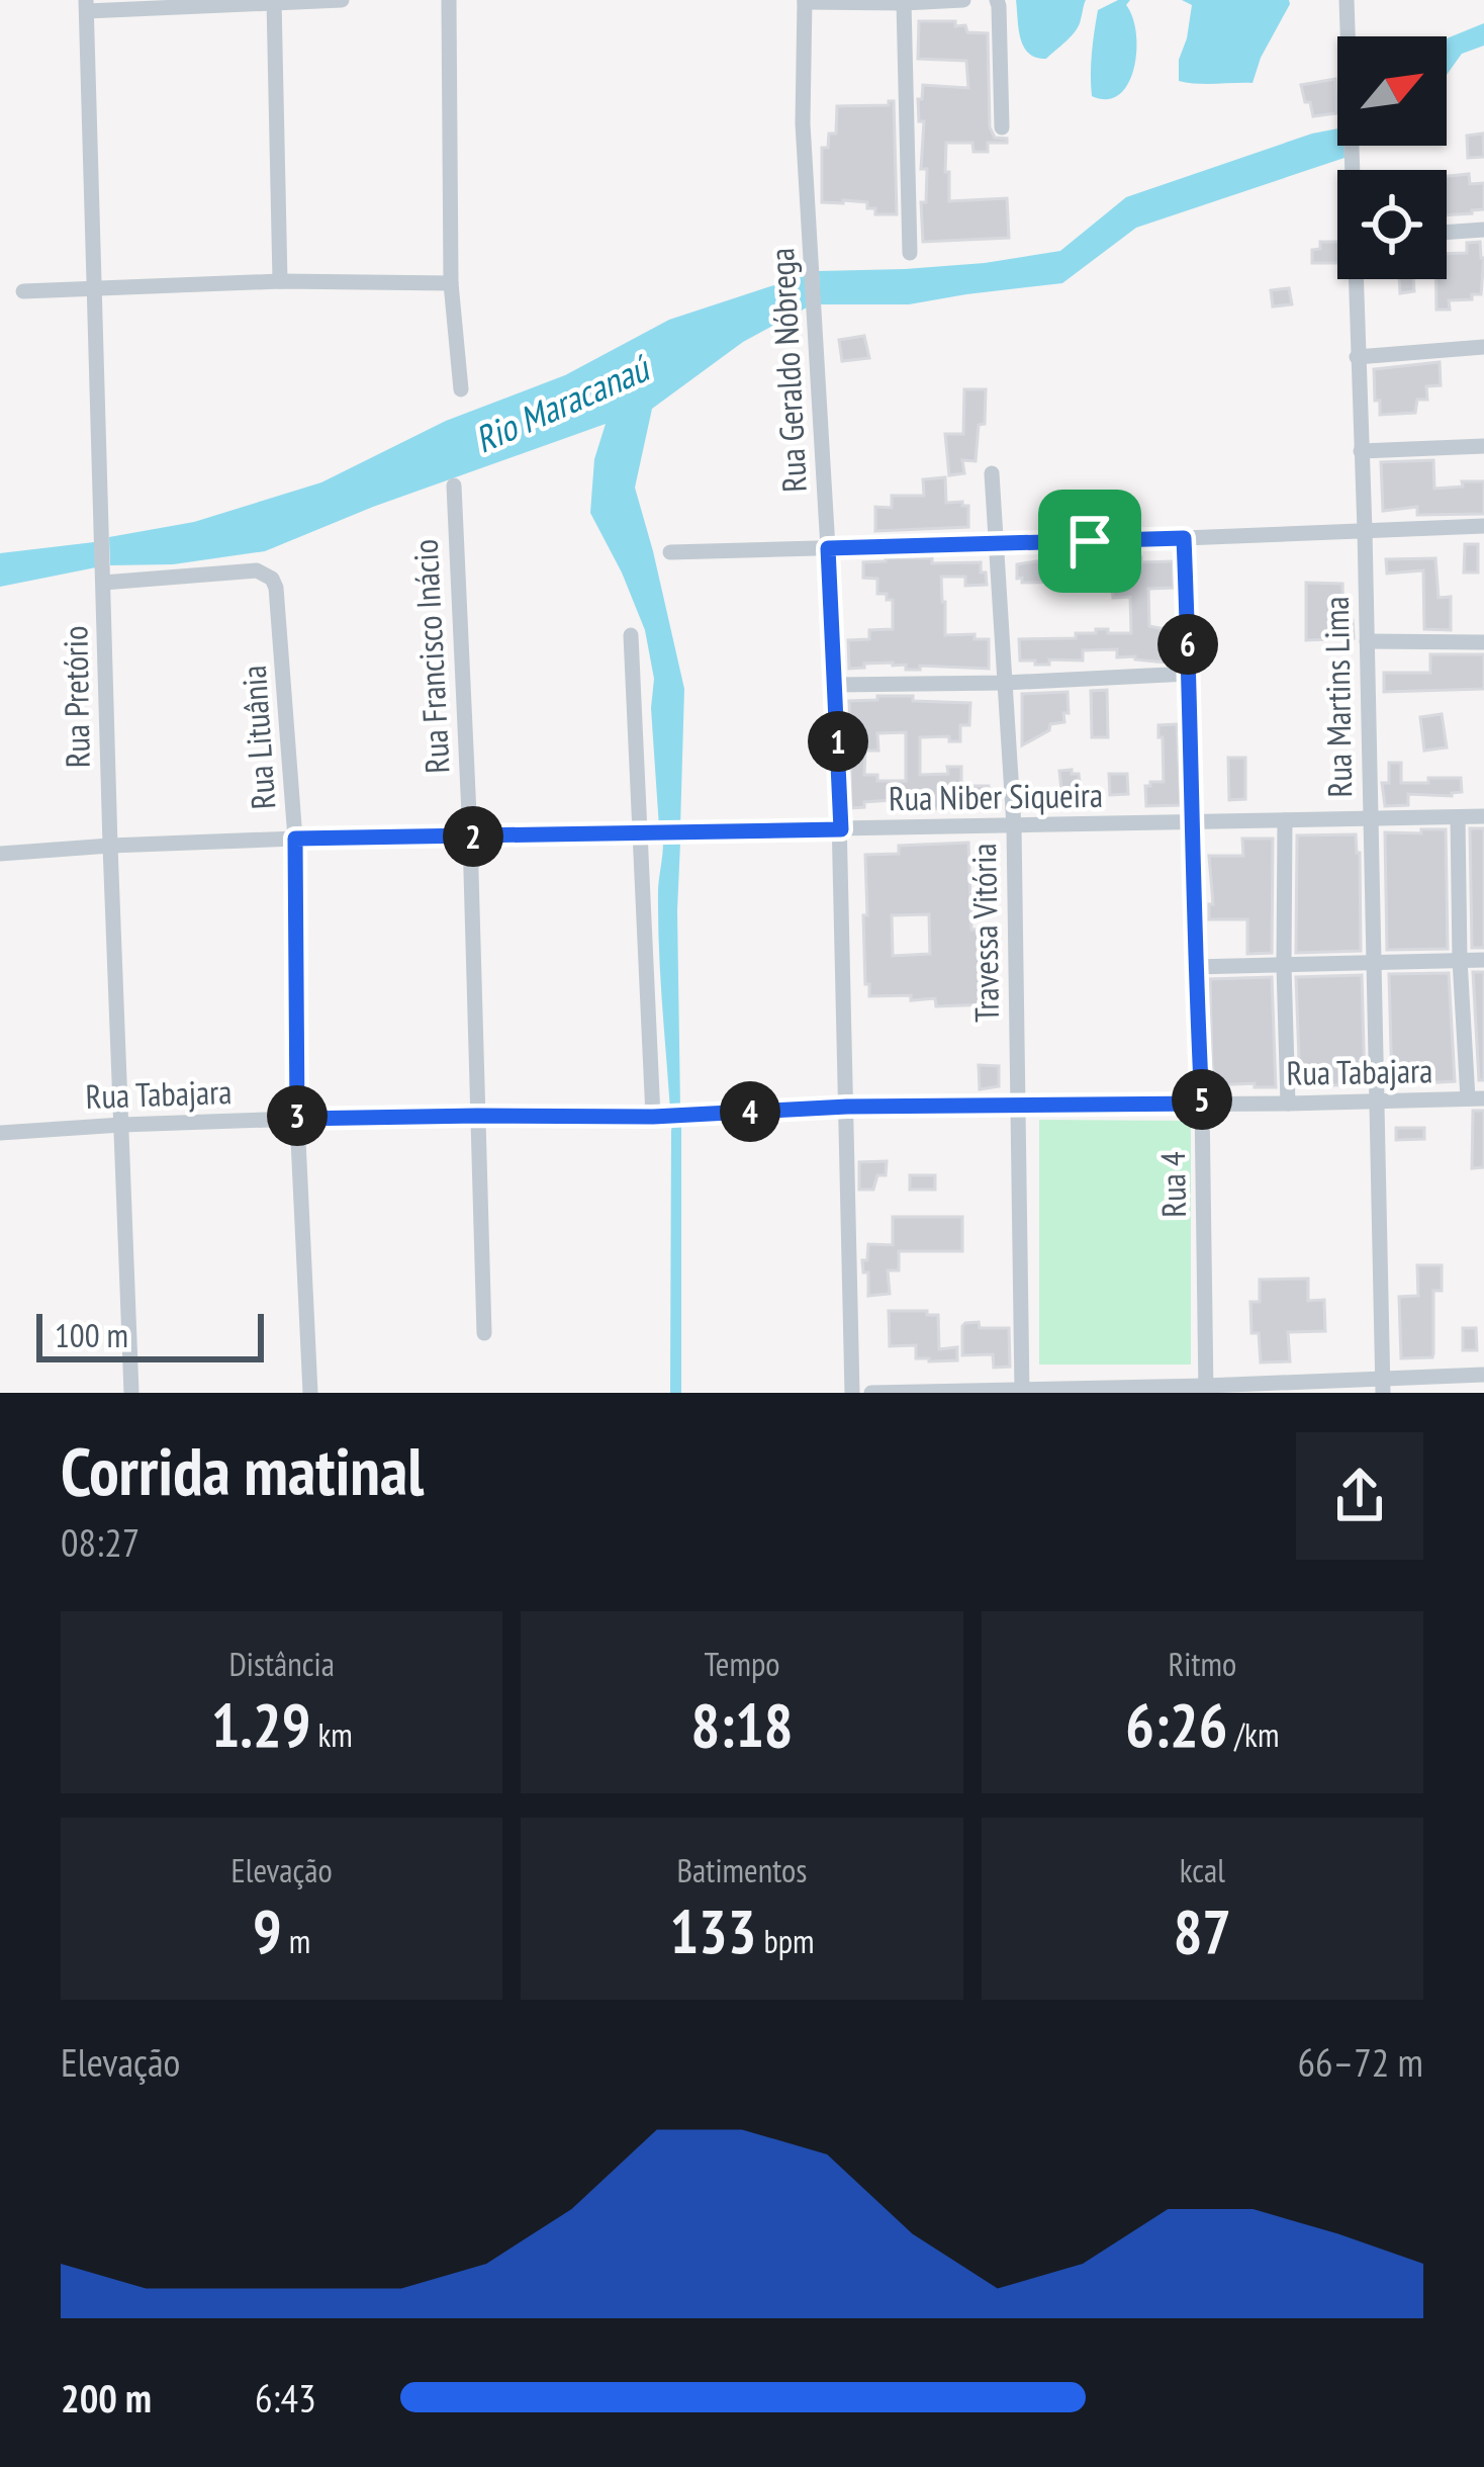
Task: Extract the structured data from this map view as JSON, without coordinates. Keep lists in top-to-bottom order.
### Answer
{
  "streets": {
    "street": [
      "Rua Geraldo Nóbrega",
      "Rua Francisco Inácio",
      "Rua Pretório",
      "Rua Martins Lima",
      "Rua Lituânia",
      "Rua Niber Siqueira",
      "Travessa Vitória",
      "Rua Tabajara",
      "Rua 4"
    ]
  },
  "crossings": [
    ["Rua Geraldo Nóbrega", "Rua Niber Siqueira"],
    ["Rua Geraldo Nóbrega", "Rua Tabajara"],
    ["Rua Francisco Inácio", "Rua Niber Siqueira"],
    ["Rua Francisco Inácio", "Rua Tabajara"],
    ["Rua Pretório", "Rua Lituânia"],
    ["Rua Pretório", "Rua Niber Siqueira"],
    ["Rua Pretório", "Rua Tabajara"],
    ["Rua Martins Lima", "Rua Niber Siqueira"],
    ["Rua Martins Lima", "Rua Tabajara"],
    ["Rua Lituânia", "Rua Niber Siqueira"],
    ["Rua Lituânia", "Rua Tabajara"],
    ["Rua Niber Siqueira", "Travessa Vitória"],
    ["Rua Niber Siqueira", "Rua 4"],
    ["Travessa Vitória", "Rua Tabajara"],
    ["Rua Tabajara", "Rua 4"]
  ],
  "water": ["Rio Maracanaú"],
  "scale_bar": "100 m",
  "north": "top right",
  "page": {
    "pins": [
      "6",
      "1",
      "2",
      "5",
      "4",
      "3"
    ],
    "scale": "100 m",
    "heading": ["Corrida matinal", "08:27"],
    "stats": [
      ["Distância", "1.29 km"],
      ["Tempo", "8:18"],
      ["Ritmo", "6:26 /km"],
      ["Elevação", "9 m"],
      ["Batimentos", "133 bpm"],
      ["kcal", "87"]
    ],
    "chart": ["Elevação", "66–72 m"],
    "list": [
      {
        "name": "200 m",
        "note": "6:43"
      }
    ]
  }
}
